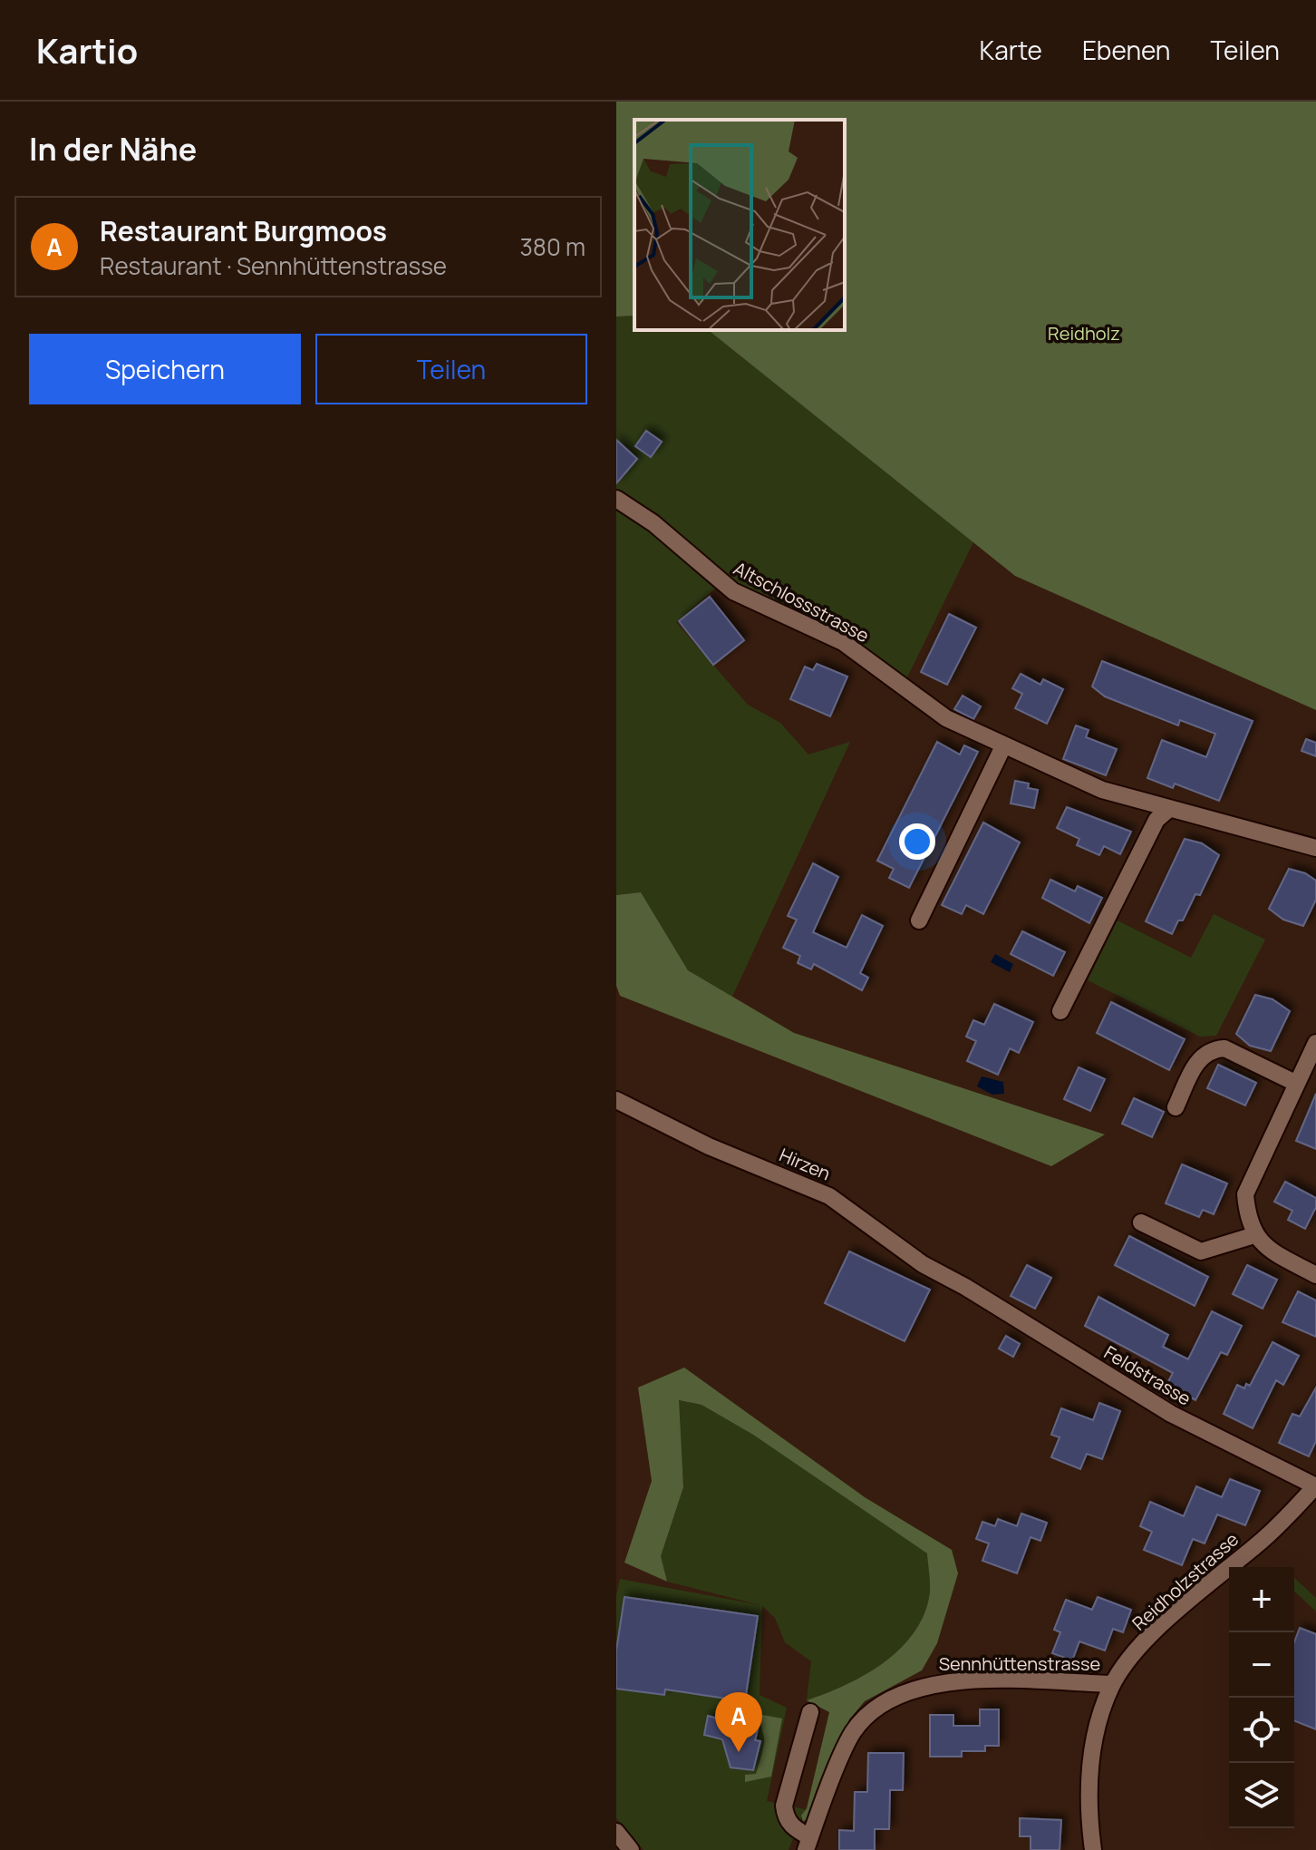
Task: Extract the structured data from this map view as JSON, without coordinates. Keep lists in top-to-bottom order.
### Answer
{
  "streets": {
    "street": [
      "Altschlossstrasse",
      "Hirzen",
      "Feldstrasse",
      "Reidholzstrasse",
      "Sennhüttenstrasse"
    ]
  },
  "crossings": [
    ["Hirzen", "Feldstrasse"],
    ["Feldstrasse", "Reidholzstrasse"],
    ["Reidholzstrasse", "Sennhüttenstrasse"]
  ],
  "parks": ["Reidholz"],
  "page": {
    "header": "Kartio",
    "nav": ["Karte", "Ebenen", "Teilen"],
    "heading": "In der Nähe",
    "list": [
      {
        "mark": "A",
        "name": "Restaurant Burgmoos",
        "note": "Restaurant · Sennhüttenstrasse",
        "value": "380 m"
      }
    ],
    "buttons": ["Speichern", "Teilen"],
    "map_buttons": ["+", "−"],
    "pins": "A"
  }
}
